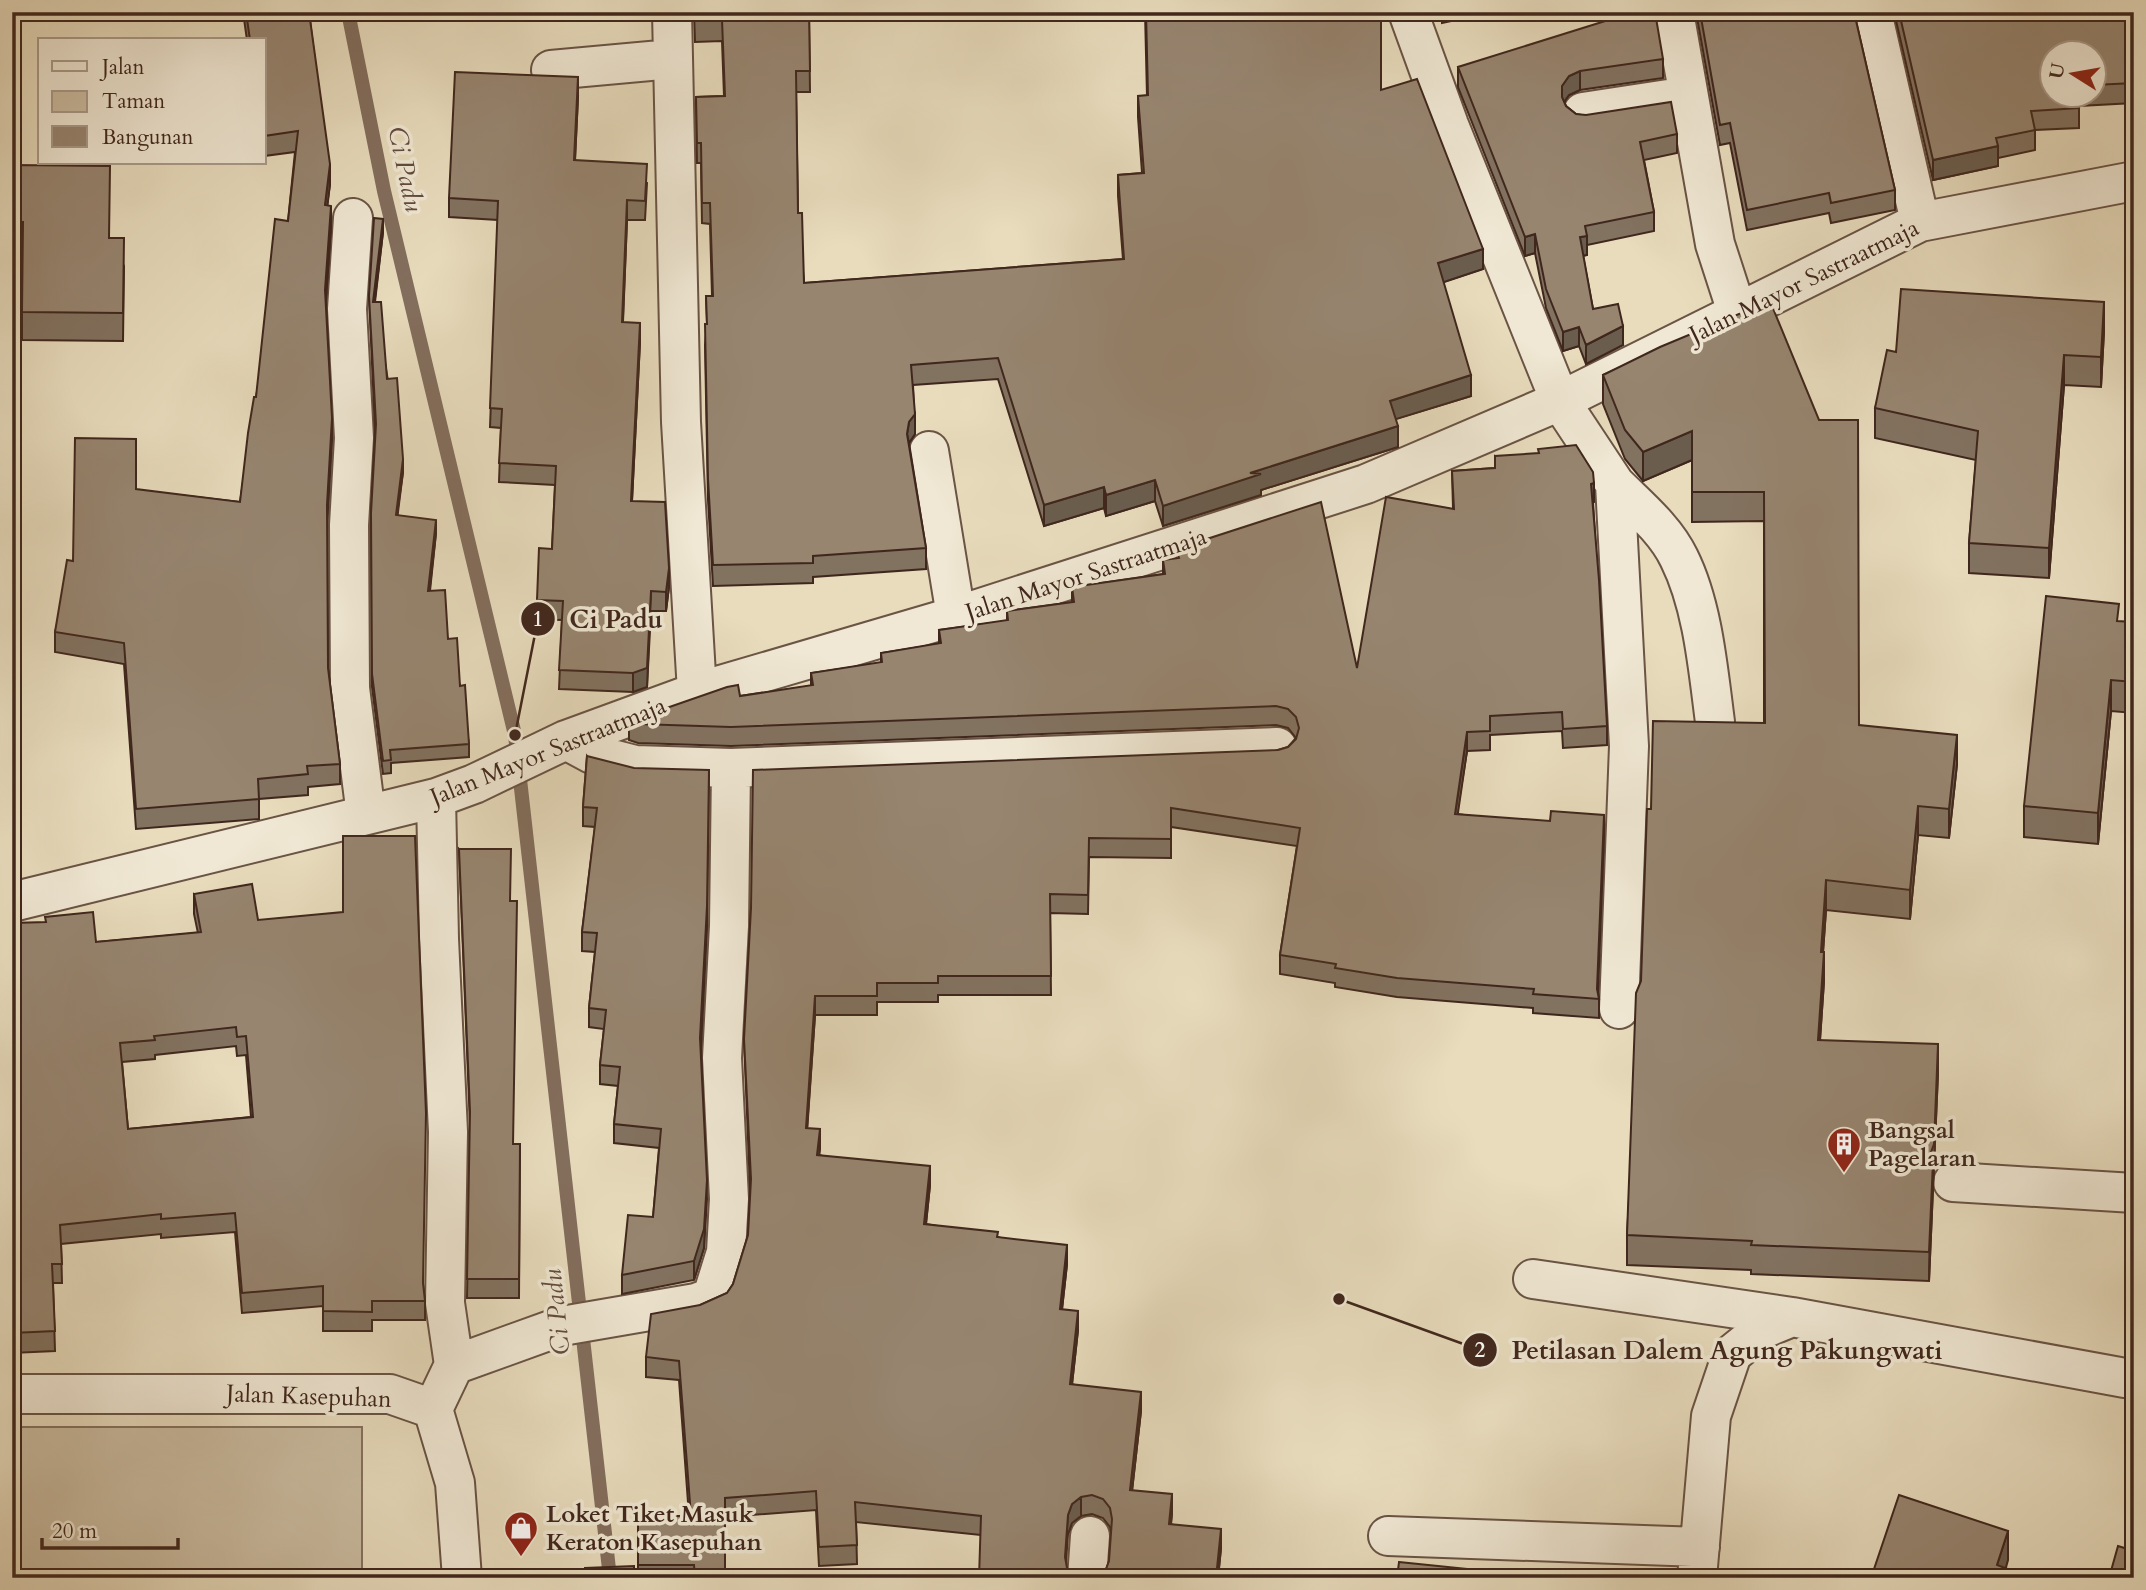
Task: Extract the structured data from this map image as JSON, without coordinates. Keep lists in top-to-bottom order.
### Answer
{
  "streets": {
    "street": ["Jalan Mayor Sastraatmaja", "Jalan Kasepuhan"]
  },
  "water": ["Ci Padu"],
  "places": {
    "other": ["Ci Padu", "Petilasan Dalem Agung Pakungwati"],
    "building": ["Bangsal Pagelaran"],
    "shop": ["Loket Tiket Masuk Keraton Kasepuhan"]
  },
  "legend": ["Jalan", "Taman", "Bangunan"],
  "scale_bar": "20 m",
  "north": "left"
}
